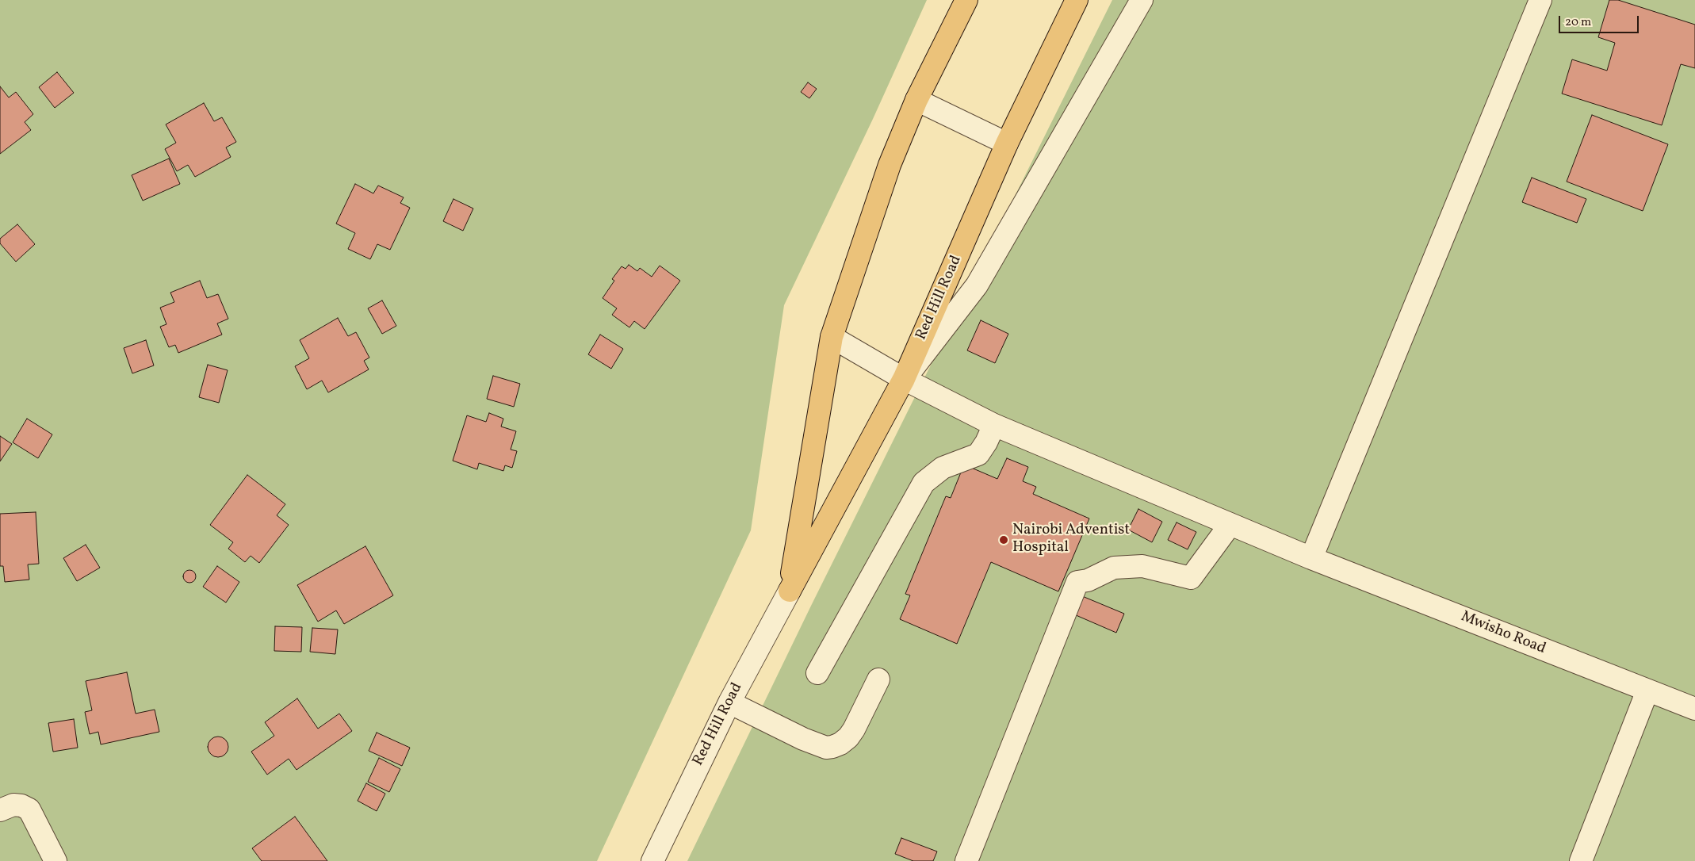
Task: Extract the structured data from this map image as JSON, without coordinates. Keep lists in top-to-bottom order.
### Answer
{
  "streets": {
    "main road": ["Red Hill Road"],
    "street": ["Mwisho Road"]
  },
  "crossings": [
    ["Red Hill Road", "Mwisho Road"]
  ],
  "places": ["Nairobi Adventist Hospital"],
  "scale_bar": "20 m"
}
